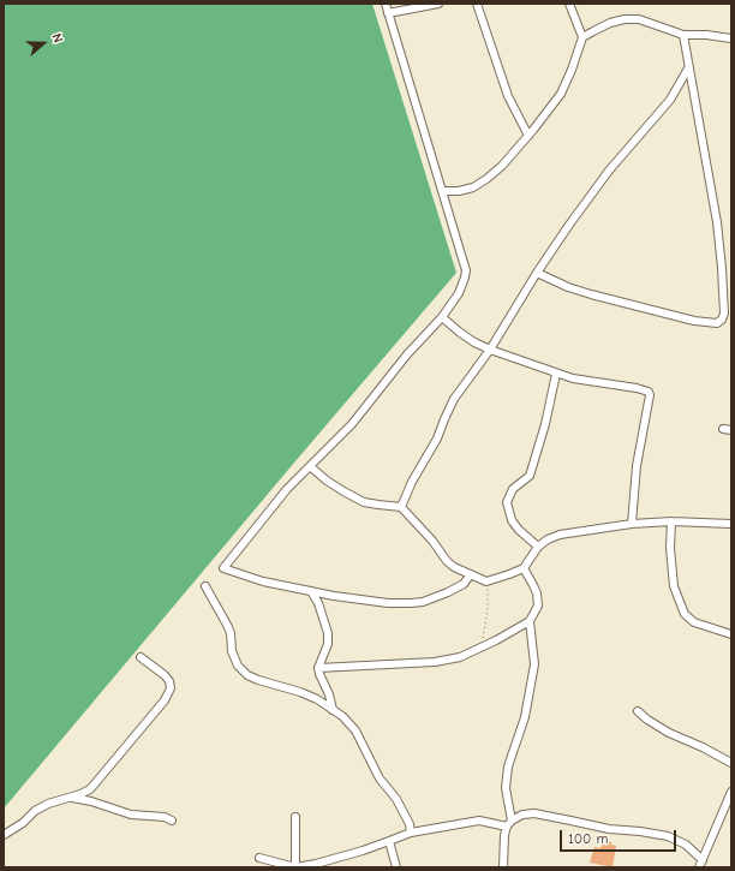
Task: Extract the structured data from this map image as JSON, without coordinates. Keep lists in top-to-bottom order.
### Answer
{
  "scale_bar": "100 m",
  "north": "right"
}
